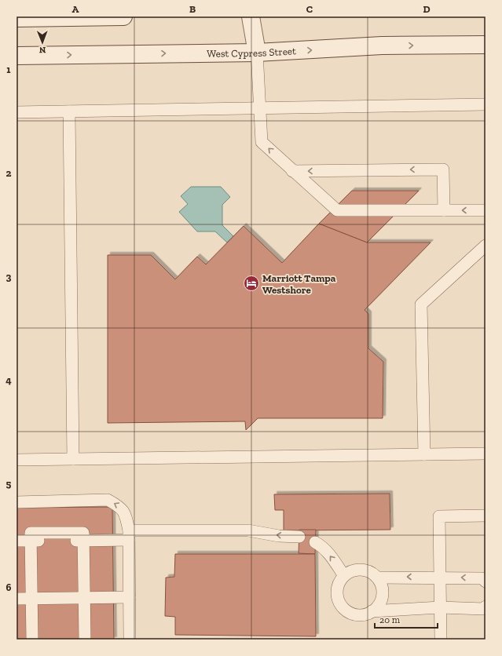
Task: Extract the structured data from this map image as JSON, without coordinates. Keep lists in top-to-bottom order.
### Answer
{
  "streets": {
    "street": ["West Cypress Street"]
  },
  "one_way": ["West Cypress Street"],
  "places": {
    "hotel": ["Marriott Tampa Westshore"]
  },
  "scale_bar": "20 m",
  "north": "bottom",
  "grid": {
    "columns": [
      "A",
      "B",
      "C",
      "D"
    ],
    "rows": [
      "1",
      "2",
      "3",
      "4",
      "5",
      "6"
    ]
  }
}
